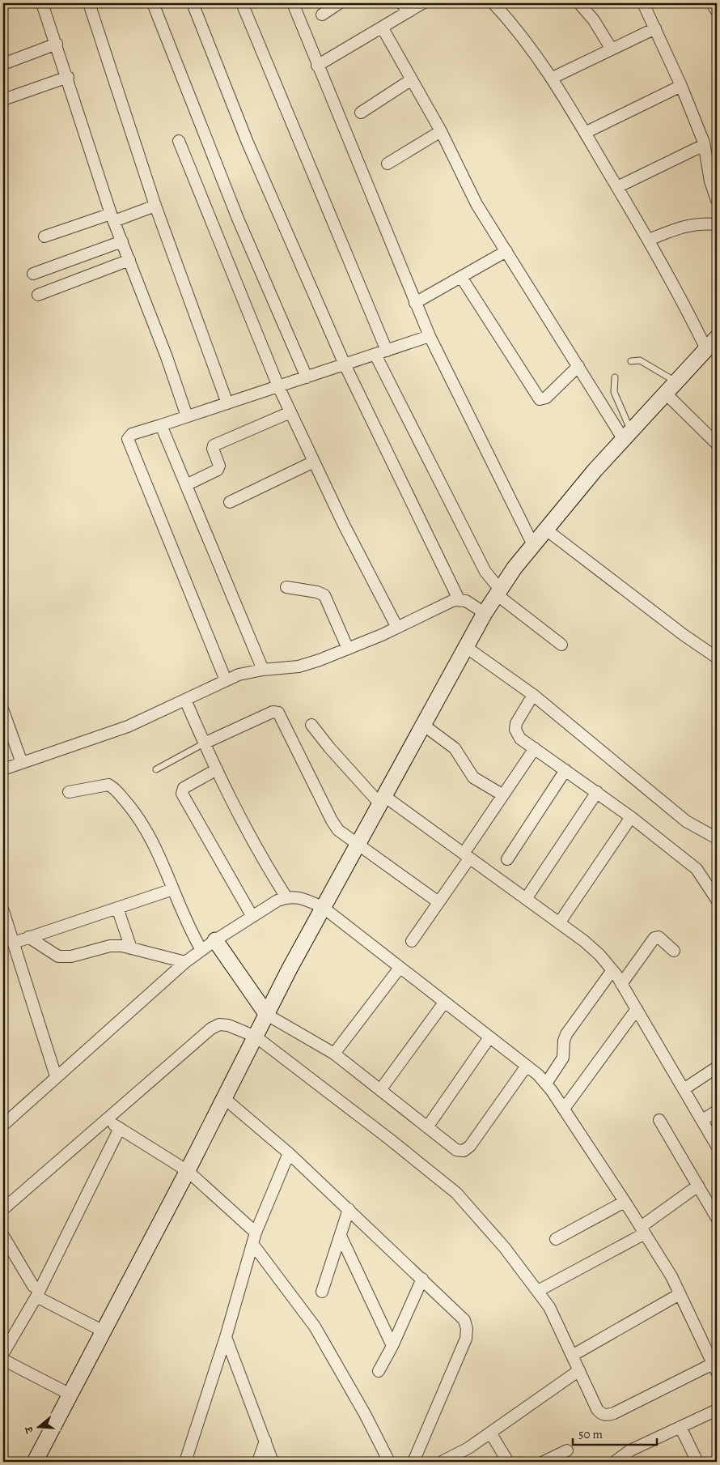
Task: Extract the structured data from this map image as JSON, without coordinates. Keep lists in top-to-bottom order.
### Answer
{
  "scale_bar": "50 m",
  "north": "left"
}
